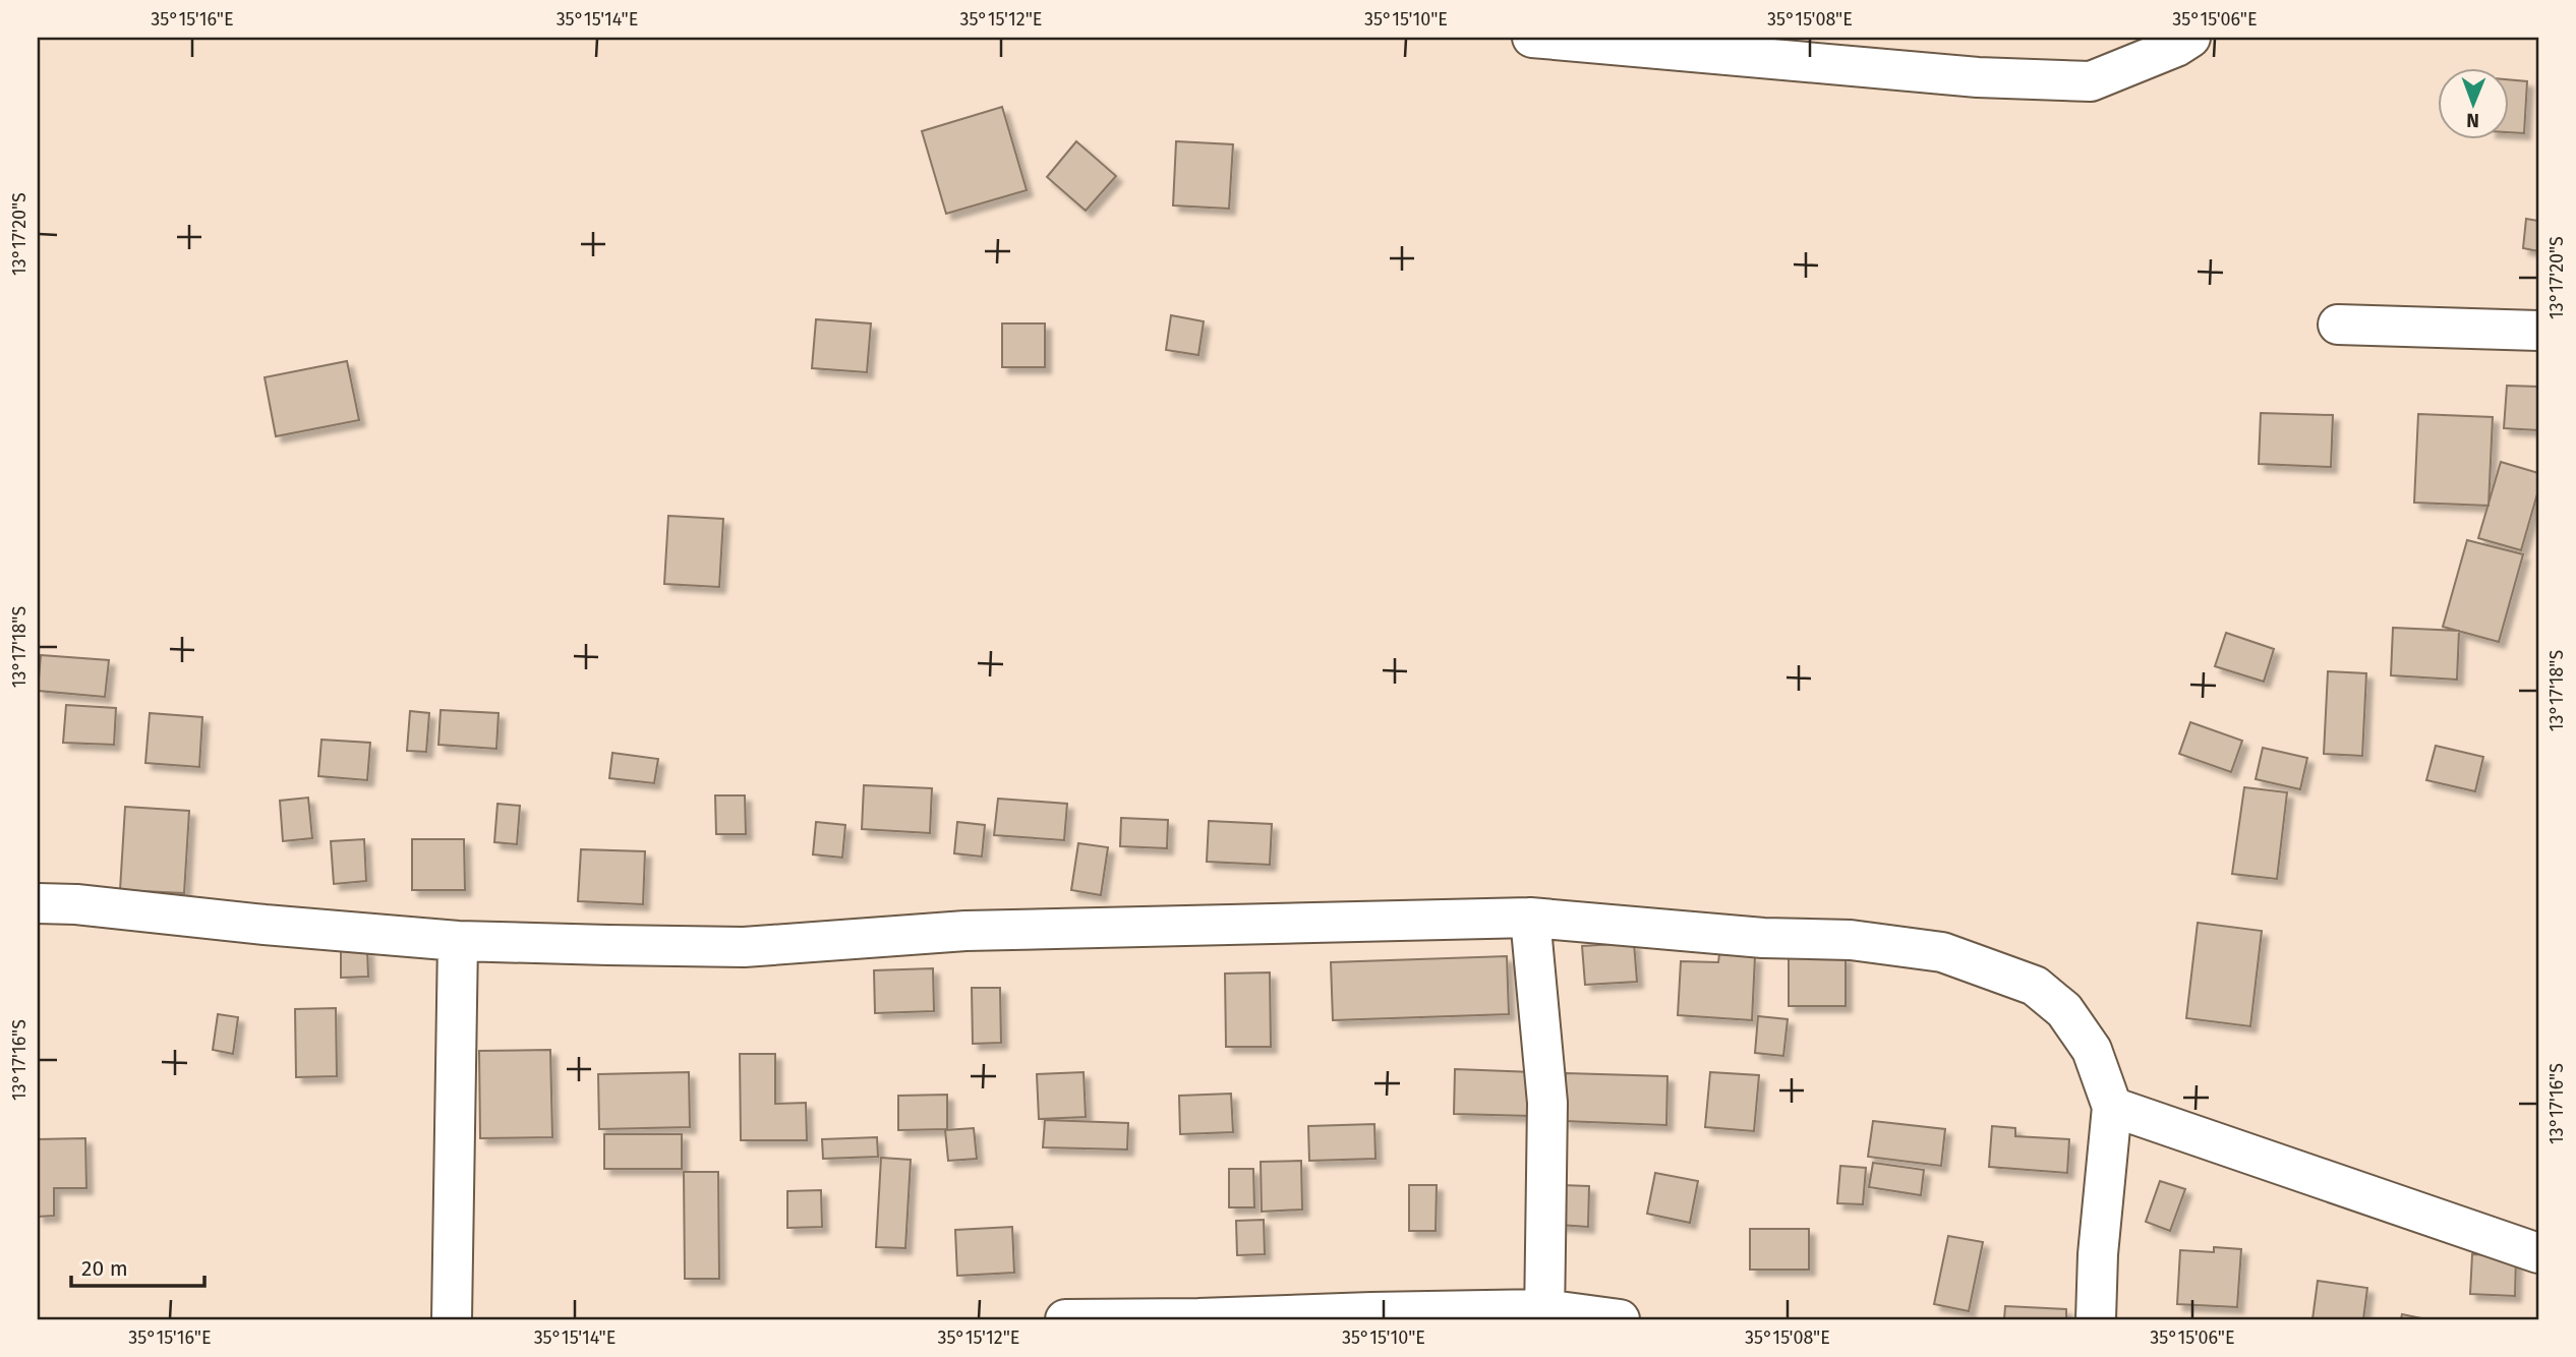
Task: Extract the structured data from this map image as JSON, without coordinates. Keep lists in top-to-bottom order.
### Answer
{
  "scale_bar": "20 m",
  "north": "bottom",
  "coordinates": [
    "35°15'16\"E",
    "35°15'14\"E",
    "35°15'12\"E",
    "35°15'10\"E",
    "35°15'08\"E",
    "35°15'06\"E",
    "13°17'20\"S",
    "13°17'18\"S",
    "13°17'16\"S"
  ]
}
